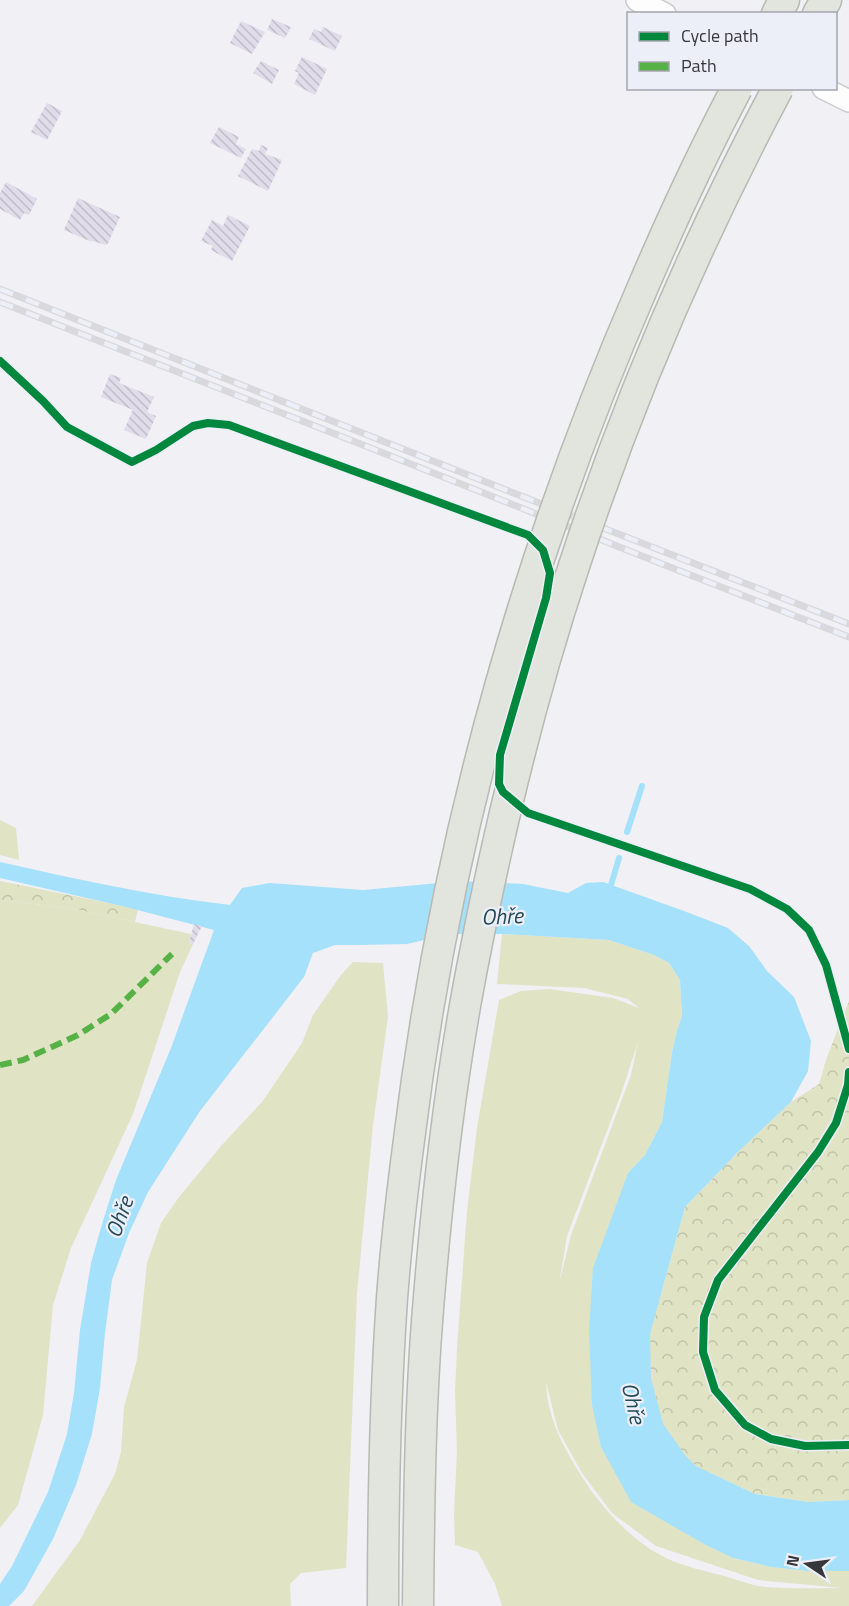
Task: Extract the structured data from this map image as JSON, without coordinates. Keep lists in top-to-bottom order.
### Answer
{
  "water": ["Ohře"],
  "legend": ["Cycle path", "Path"],
  "north": "left"
}
